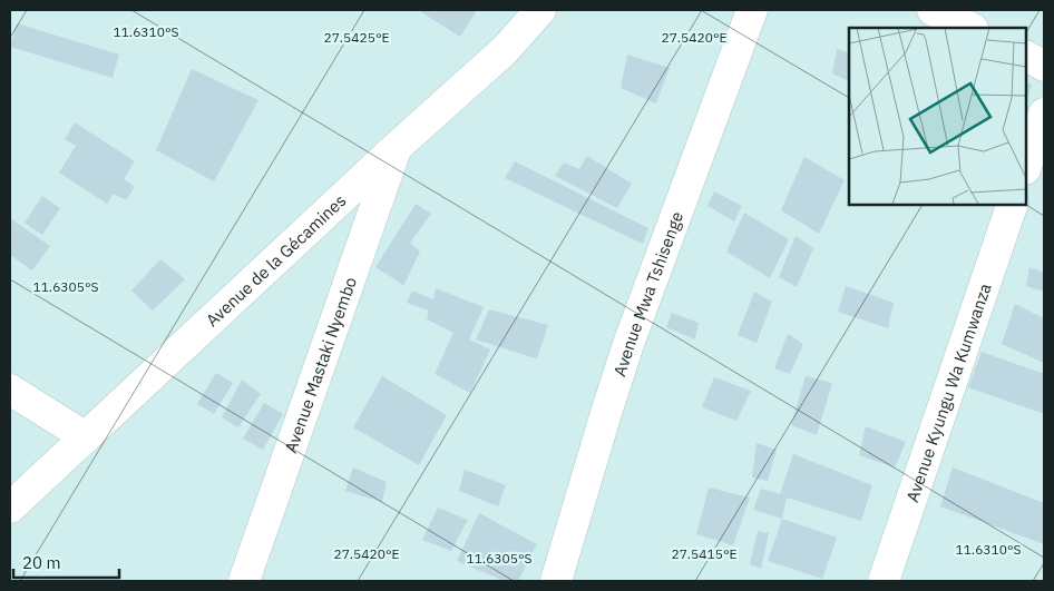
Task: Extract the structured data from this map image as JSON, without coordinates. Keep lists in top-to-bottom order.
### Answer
{
  "streets": {
    "street": [
      "Avenue de la Gécamines",
      "Avenue Mwa Tshisenge",
      "Avenue Mastaki Nyembo",
      "Avenue Kyungu Wa Kumwanza"
    ]
  },
  "crossings": [
    ["Avenue de la Gécamines", "Avenue Mastaki Nyembo"]
  ],
  "scale_bar": "20 m",
  "coordinates": [
    "11.6310°S",
    "27.5425°E",
    "27.5420°E",
    "11.6305°S",
    "27.5415°E"
  ]
}
